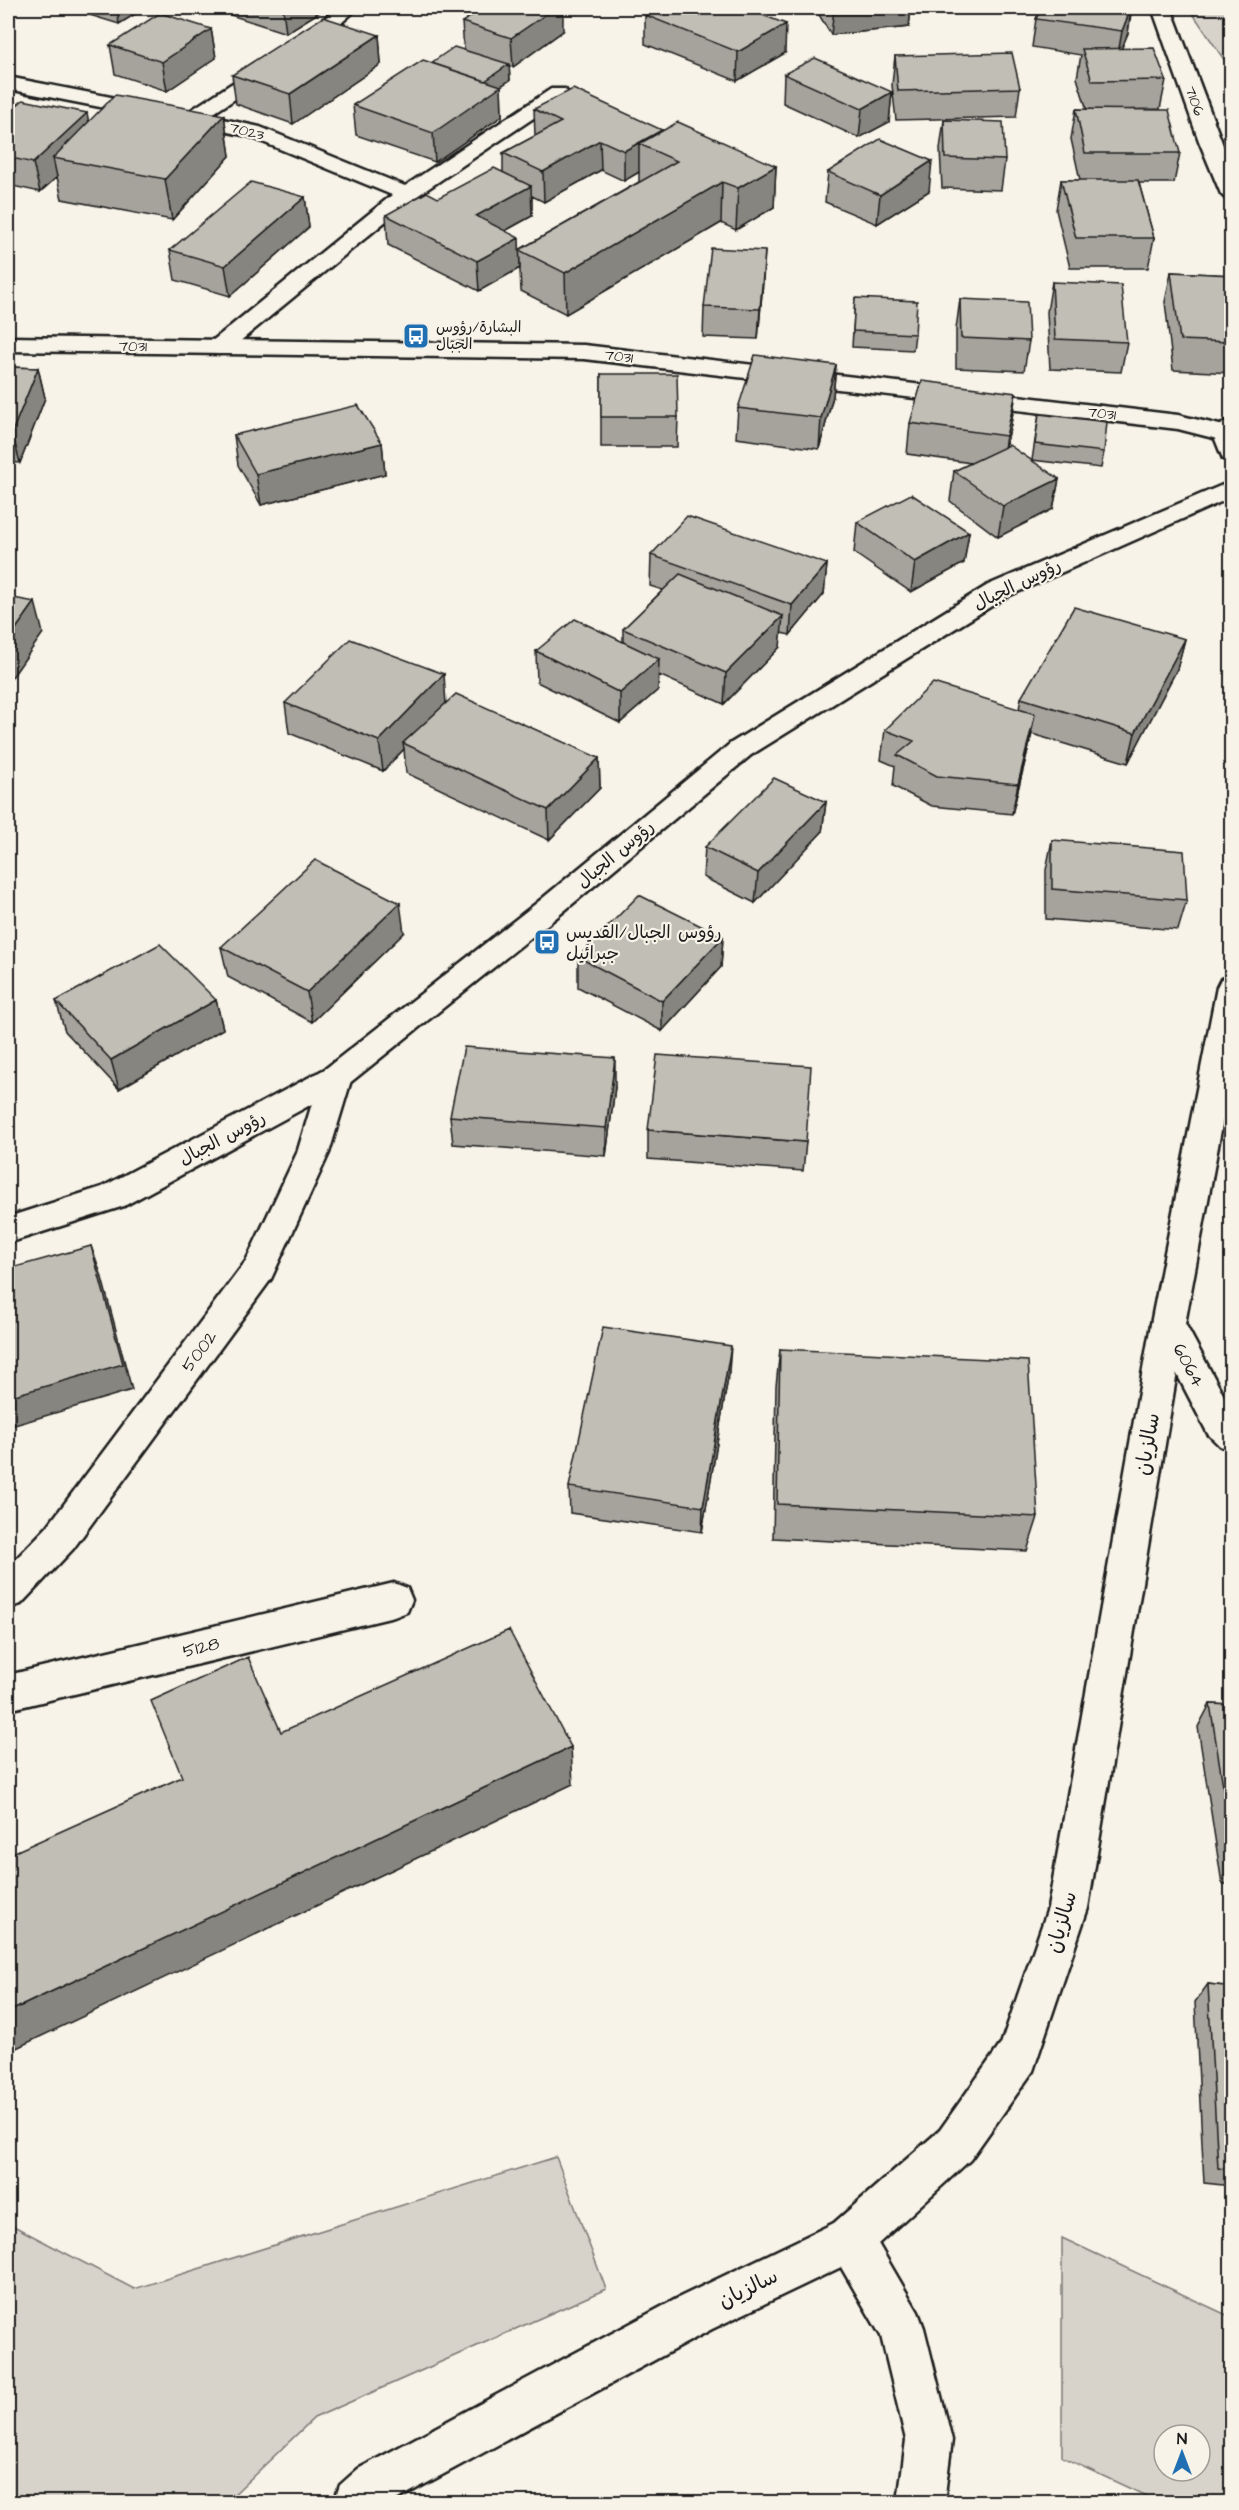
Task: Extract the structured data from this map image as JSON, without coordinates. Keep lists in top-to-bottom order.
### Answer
{
  "streets": {
    "street": [
      "7106",
      "7023",
      "7031",
      "رؤوس الجبال",
      "5002",
      "6064",
      "سالزيان",
      "5128"
    ]
  },
  "crossings": [
    ["رؤوس الجبال", "5002"],
    ["6064", "سالزيان"]
  ],
  "places": {
    "bus stop": ["البشارة/رؤوس الجبال", "رؤوس الجبال/القديس جبرائيل"]
  },
  "north": "top"
}
